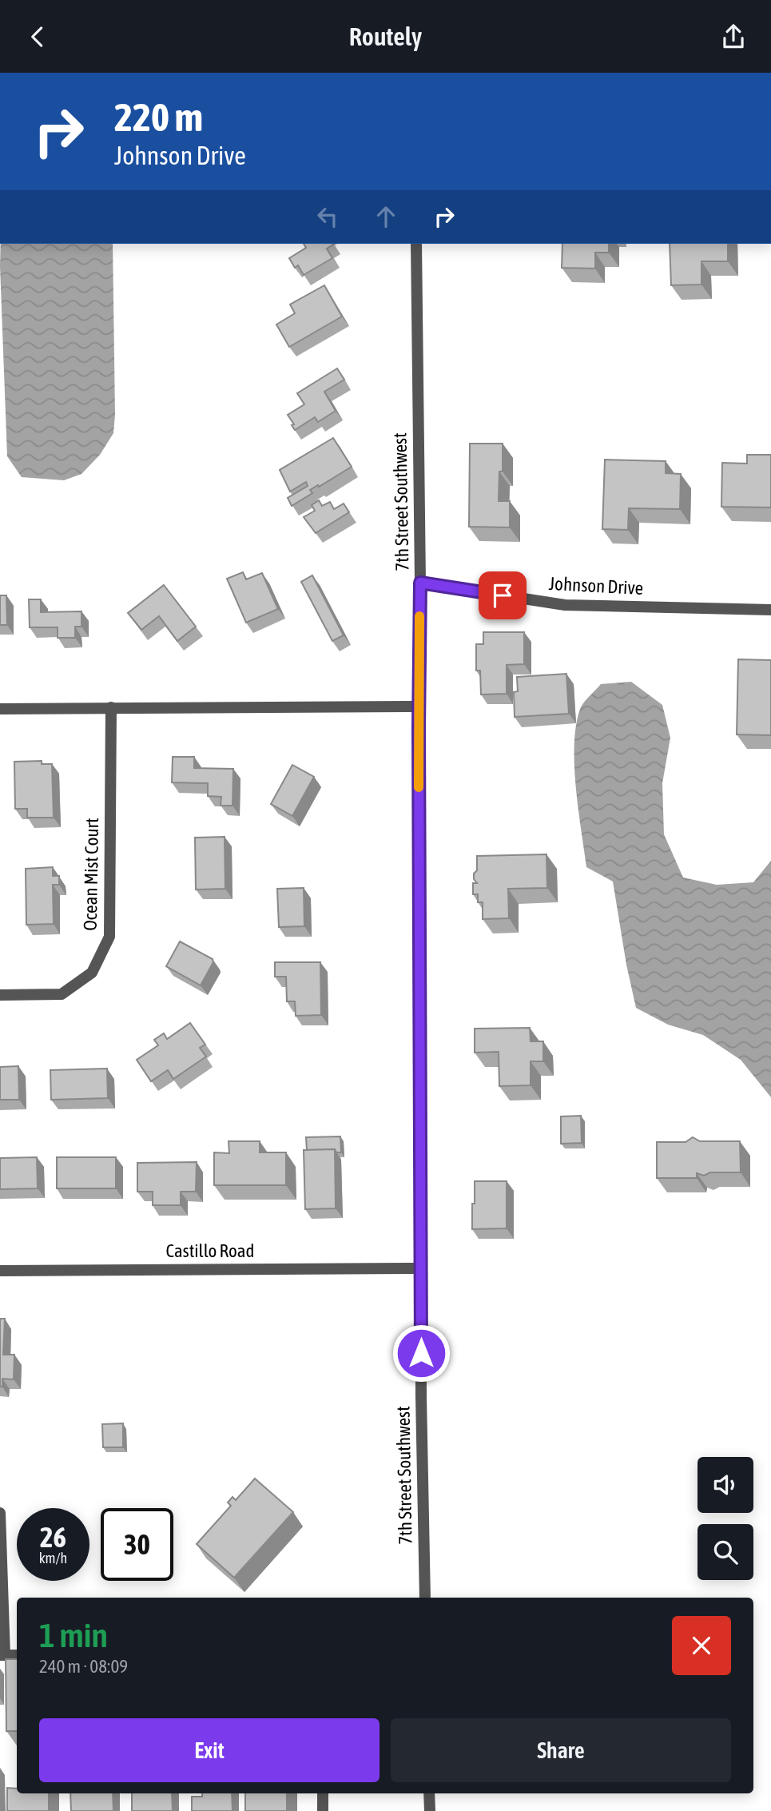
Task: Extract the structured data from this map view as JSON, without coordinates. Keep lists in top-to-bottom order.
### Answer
{
  "streets": {
    "street": [
      "7th Street Southwest",
      "Johnson Drive",
      "Ocean Mist Court",
      "Castillo Road"
    ]
  },
  "crossings": [
    ["7th Street Southwest", "Johnson Drive"],
    ["7th Street Southwest", "Castillo Road"]
  ],
  "page": {
    "header": "Routely",
    "turn": ["220 m", "Johnson Drive"],
    "speed": "26 km/h",
    "limit": "30",
    "heading": ["1 min", "240 m · 08:09"],
    "buttons": ["Exit", "Share"]
  }
}
